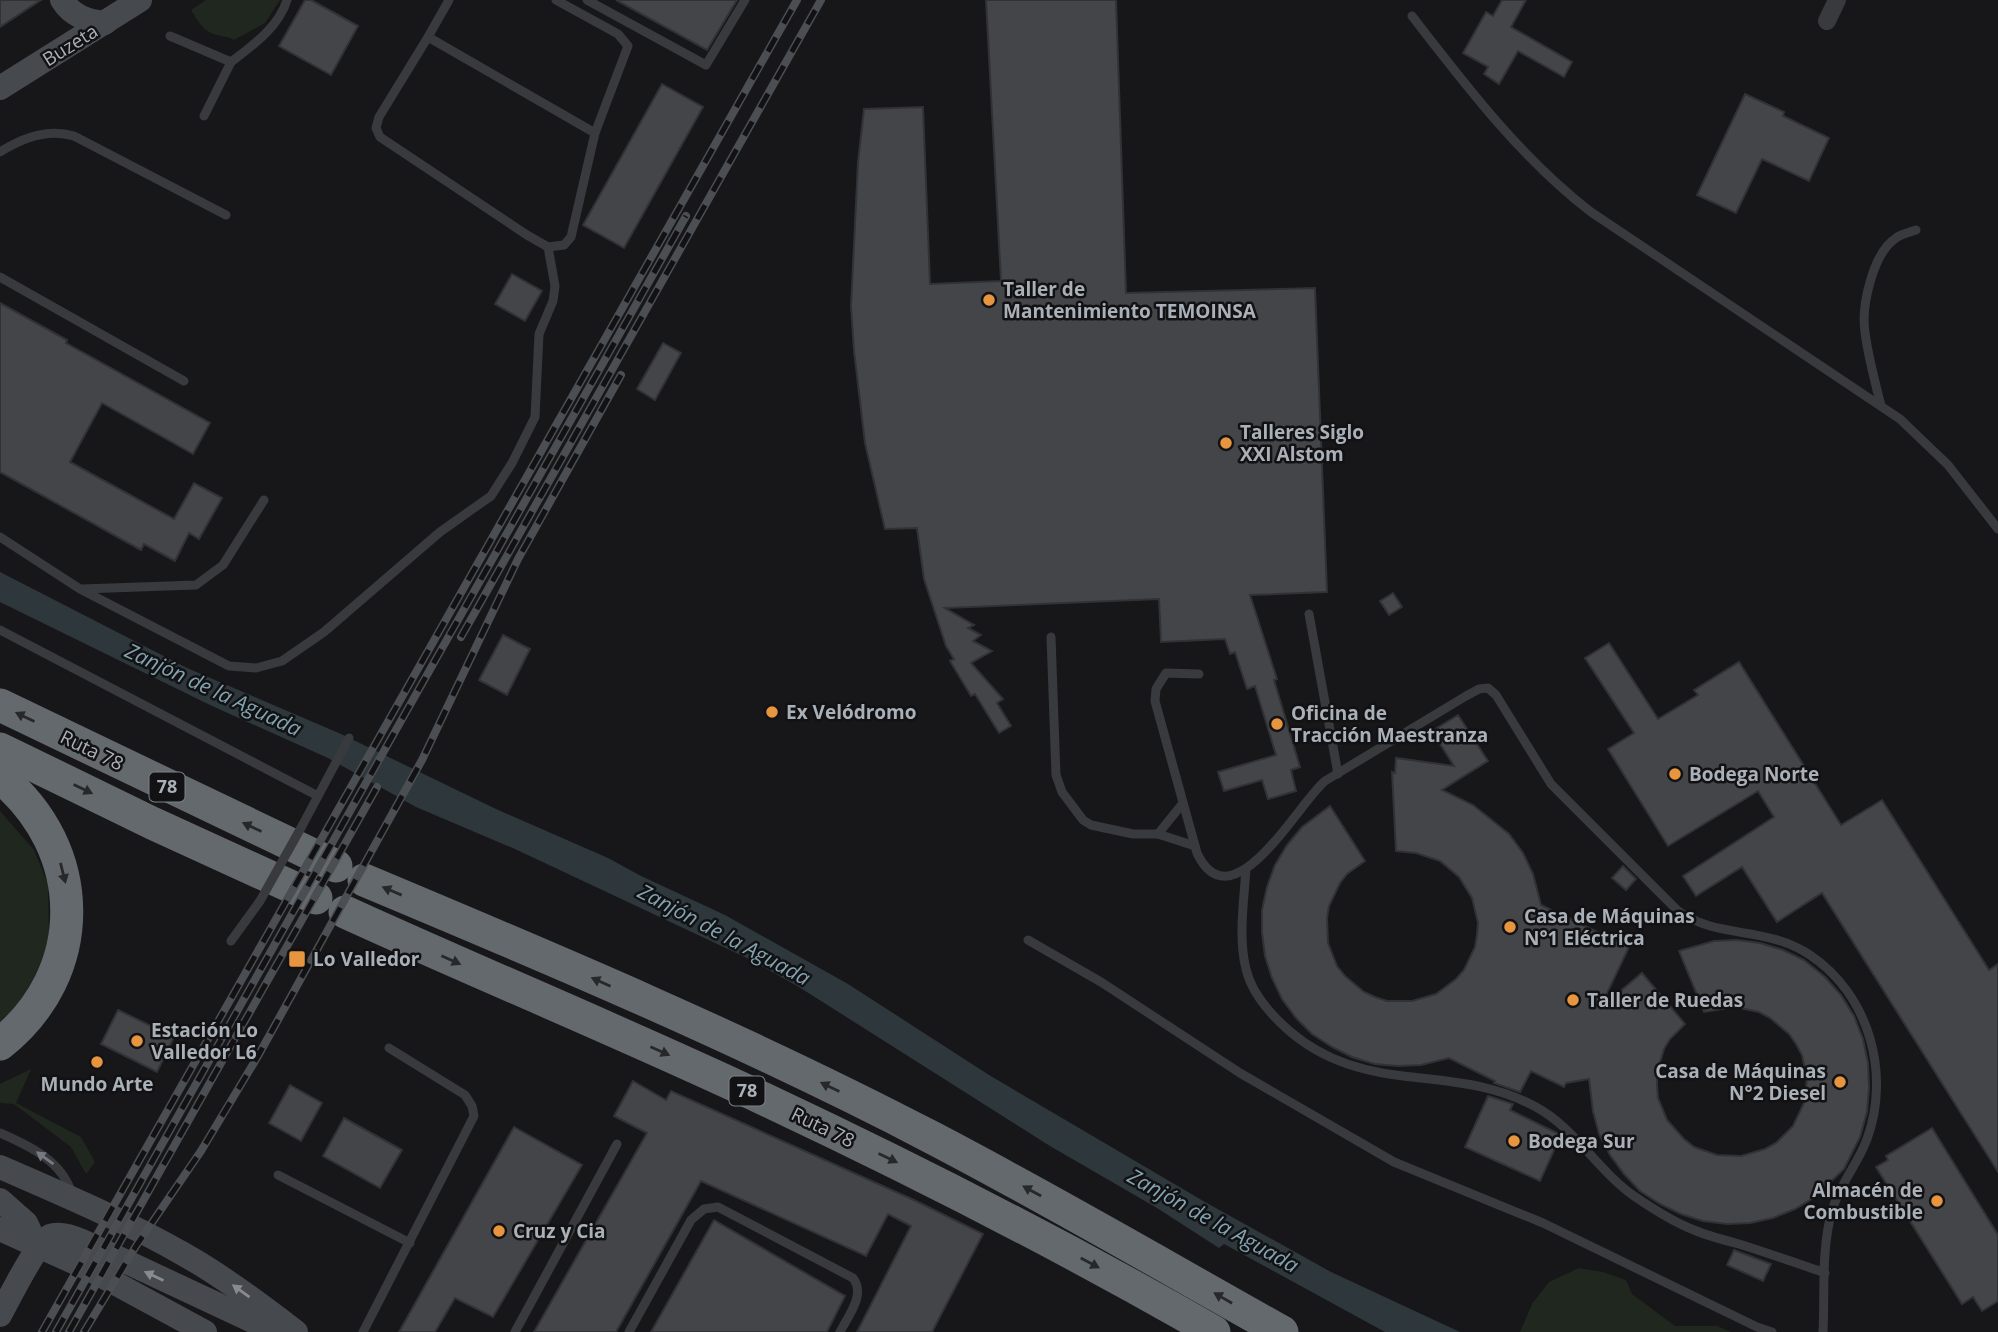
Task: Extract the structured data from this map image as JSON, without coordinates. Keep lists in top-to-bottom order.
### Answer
{
  "streets": {
    "highway": ["Ruta 78", "78"],
    "main road": ["Buzeta"]
  },
  "water": ["Zanjón de la Aguada"],
  "places": {
    "other": [
      "Taller de Mantenimiento TEMOINSA",
      "Talleres Siglo XXI Alstom",
      "Ex Velódromo",
      "Oficina de Tracción Maestranza",
      "Bodega Norte",
      "Casa de Máquinas N°1 Eléctrica",
      "Taller de Ruedas",
      "Estación Lo Valledor L6",
      "Mundo Arte",
      "Casa de Máquinas N°2 Diesel",
      "Bodega Sur",
      "Almacén de Combustible",
      "Cruz y Cia"
    ],
    "transit": ["Lo Valledor"]
  }
}
